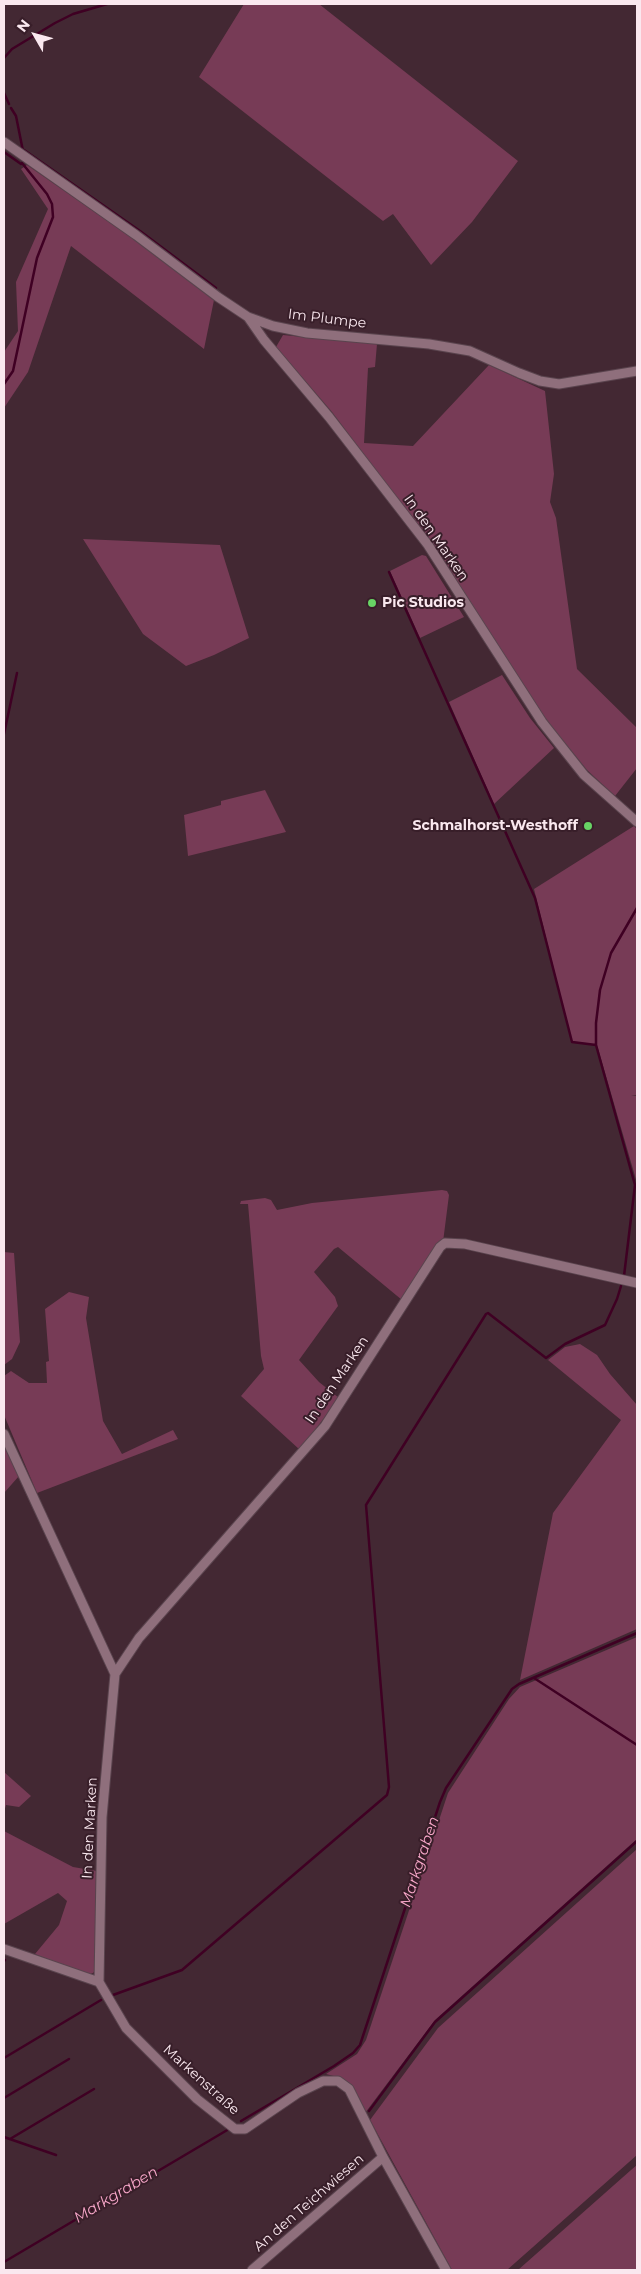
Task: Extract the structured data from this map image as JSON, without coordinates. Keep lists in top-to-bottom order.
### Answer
{
  "streets": {
    "street": [
      "Im Plumpe",
      "In den Marken",
      "Markenstraße",
      "An den Teichwiesen"
    ]
  },
  "crossings": [
    ["Im Plumpe", "In den Marken"],
    ["In den Marken", "Markenstraße"],
    ["Markenstraße", "An den Teichwiesen"]
  ],
  "water": ["Markgraben"],
  "places": ["Pic Studios", "Schmalhorst-Westhoff"],
  "north": "top left"
}
